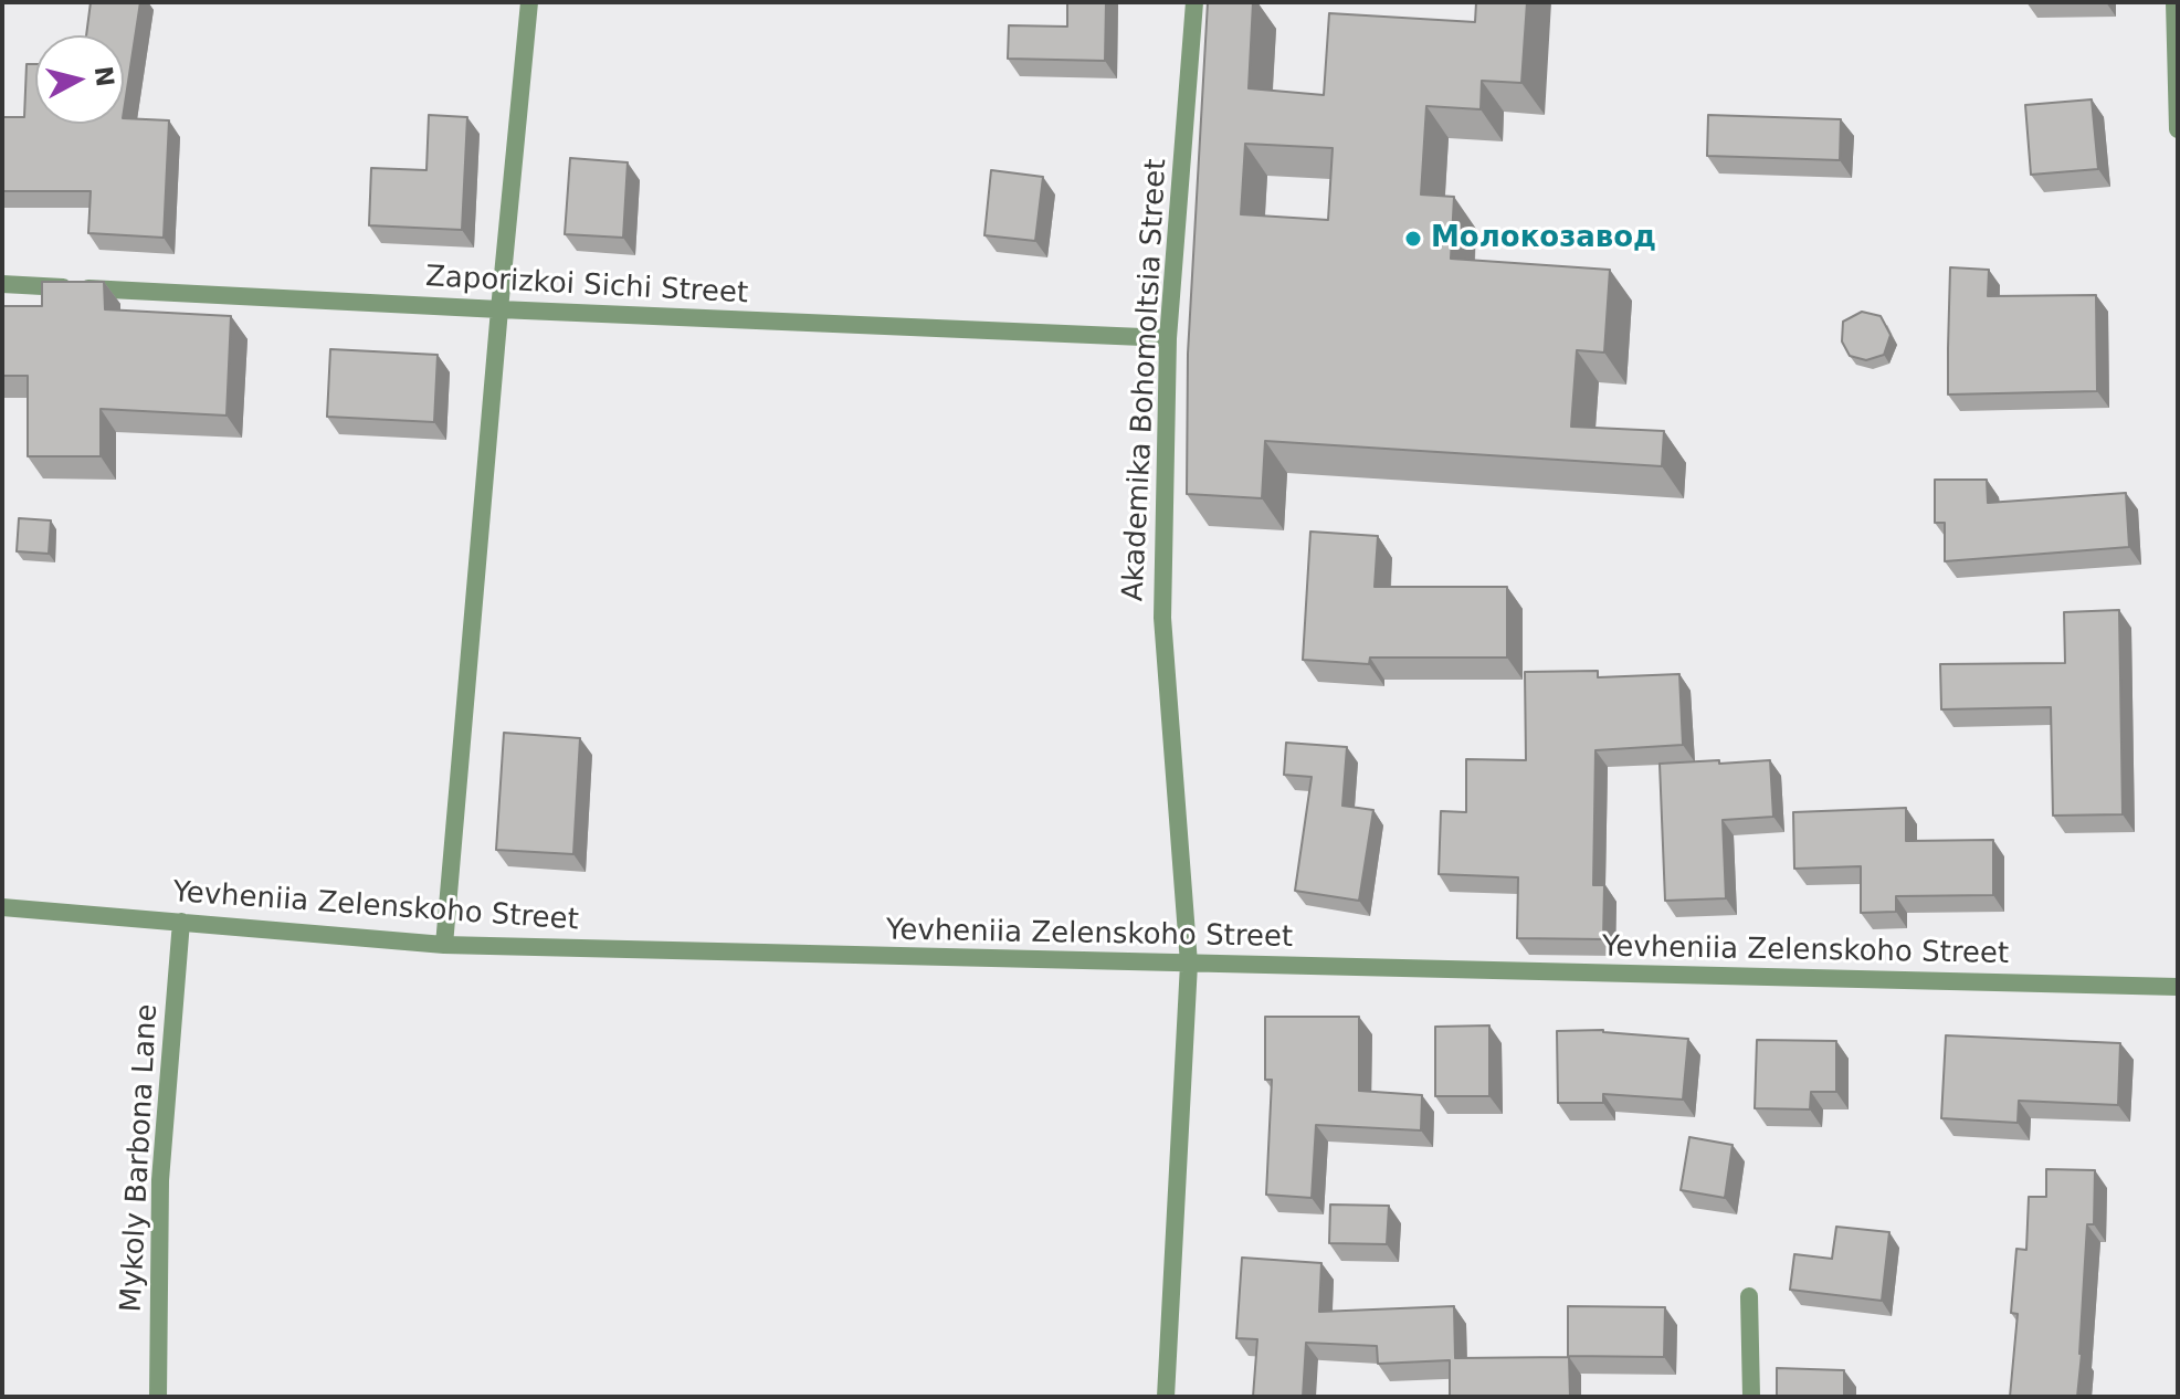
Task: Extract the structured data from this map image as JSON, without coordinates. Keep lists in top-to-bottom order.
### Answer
{
  "streets": {
    "street": [
      "Zaporizkoi Sichi Street",
      "Akademika Bohomoltsia Street",
      "Yevheniia Zelenskoho Street",
      "Mykoly Barbona Lane"
    ]
  },
  "crossings": [
    ["Zaporizkoi Sichi Street", "Akademika Bohomoltsia Street"],
    ["Akademika Bohomoltsia Street", "Yevheniia Zelenskoho Street"],
    ["Yevheniia Zelenskoho Street", "Mykoly Barbona Lane"]
  ],
  "places": ["Молокозавод"],
  "north": "right"
}
